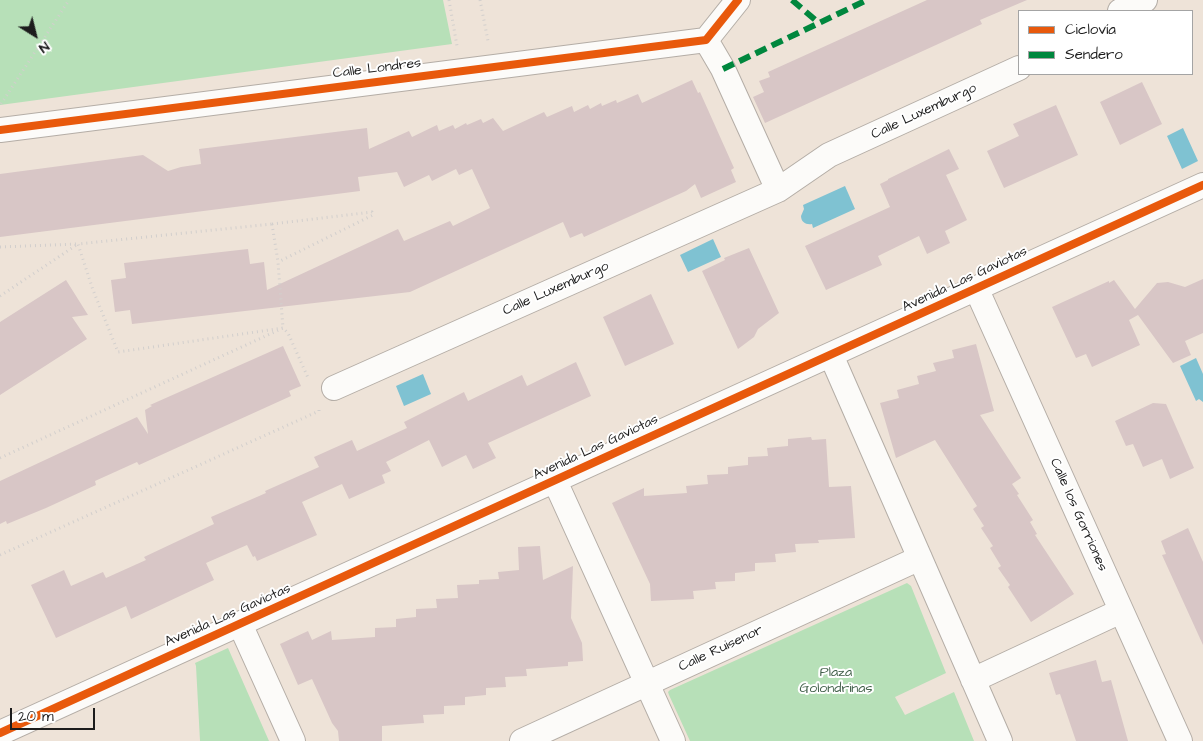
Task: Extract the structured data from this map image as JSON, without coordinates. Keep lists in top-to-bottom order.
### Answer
{
  "streets": {
    "street": [
      "Calle Londres",
      "Calle Luxemburgo",
      "Avenida Las Gaviotas",
      "Calle los Gorriones",
      "Calle Ruisenor"
    ]
  },
  "crossings": [
    ["Avenida Las Gaviotas", "Calle los Gorriones"]
  ],
  "parks": ["Plaza Golondrinas"],
  "legend": ["Ciclovía", "Sendero"],
  "scale_bar": "20 m",
  "north": "bottom right"
}
